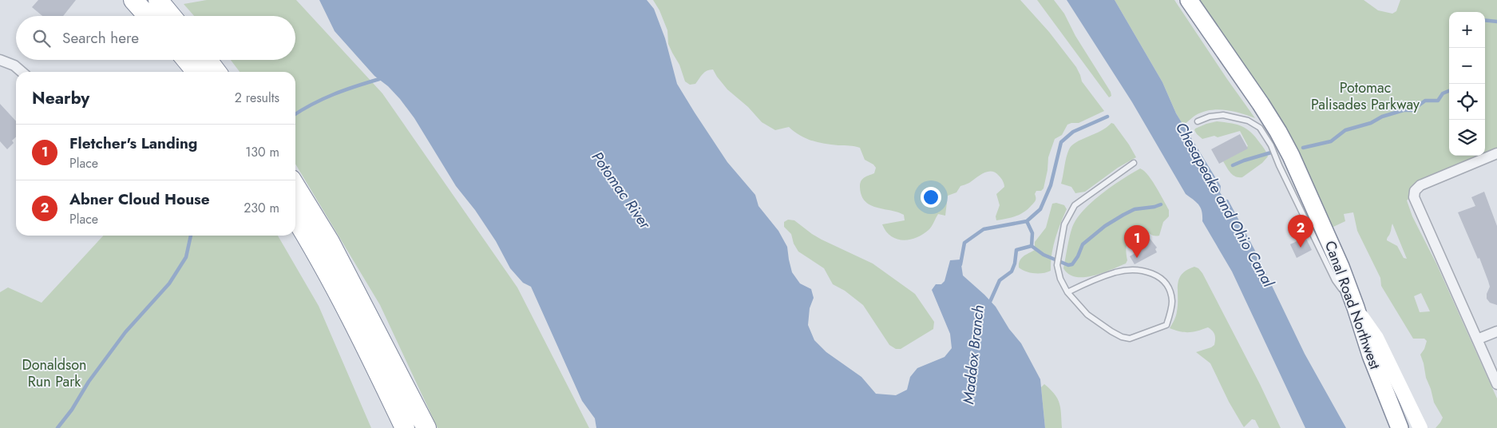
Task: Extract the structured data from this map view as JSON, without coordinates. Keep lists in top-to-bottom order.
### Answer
{
  "streets": {
    "highway": ["Canal Road Northwest"]
  },
  "water": ["Potomac River", "Chesapeake and Ohio Canal", "Maddox Branch"],
  "parks": ["Potomac Palisades Parkway", "Donaldson Run Park"],
  "page": {
    "map_buttons": ["+", "−"],
    "search": "Search here",
    "heading": ["Nearby", "2 results"],
    "list": [
      {
        "mark": "1",
        "name": "Fletcher's Landing",
        "note": "Place",
        "value": "130 m"
      },
      {
        "mark": "2",
        "name": "Abner Cloud House",
        "note": "Place",
        "value": "230 m"
      }
    ],
    "pins": ["2", "1"]
  }
}
